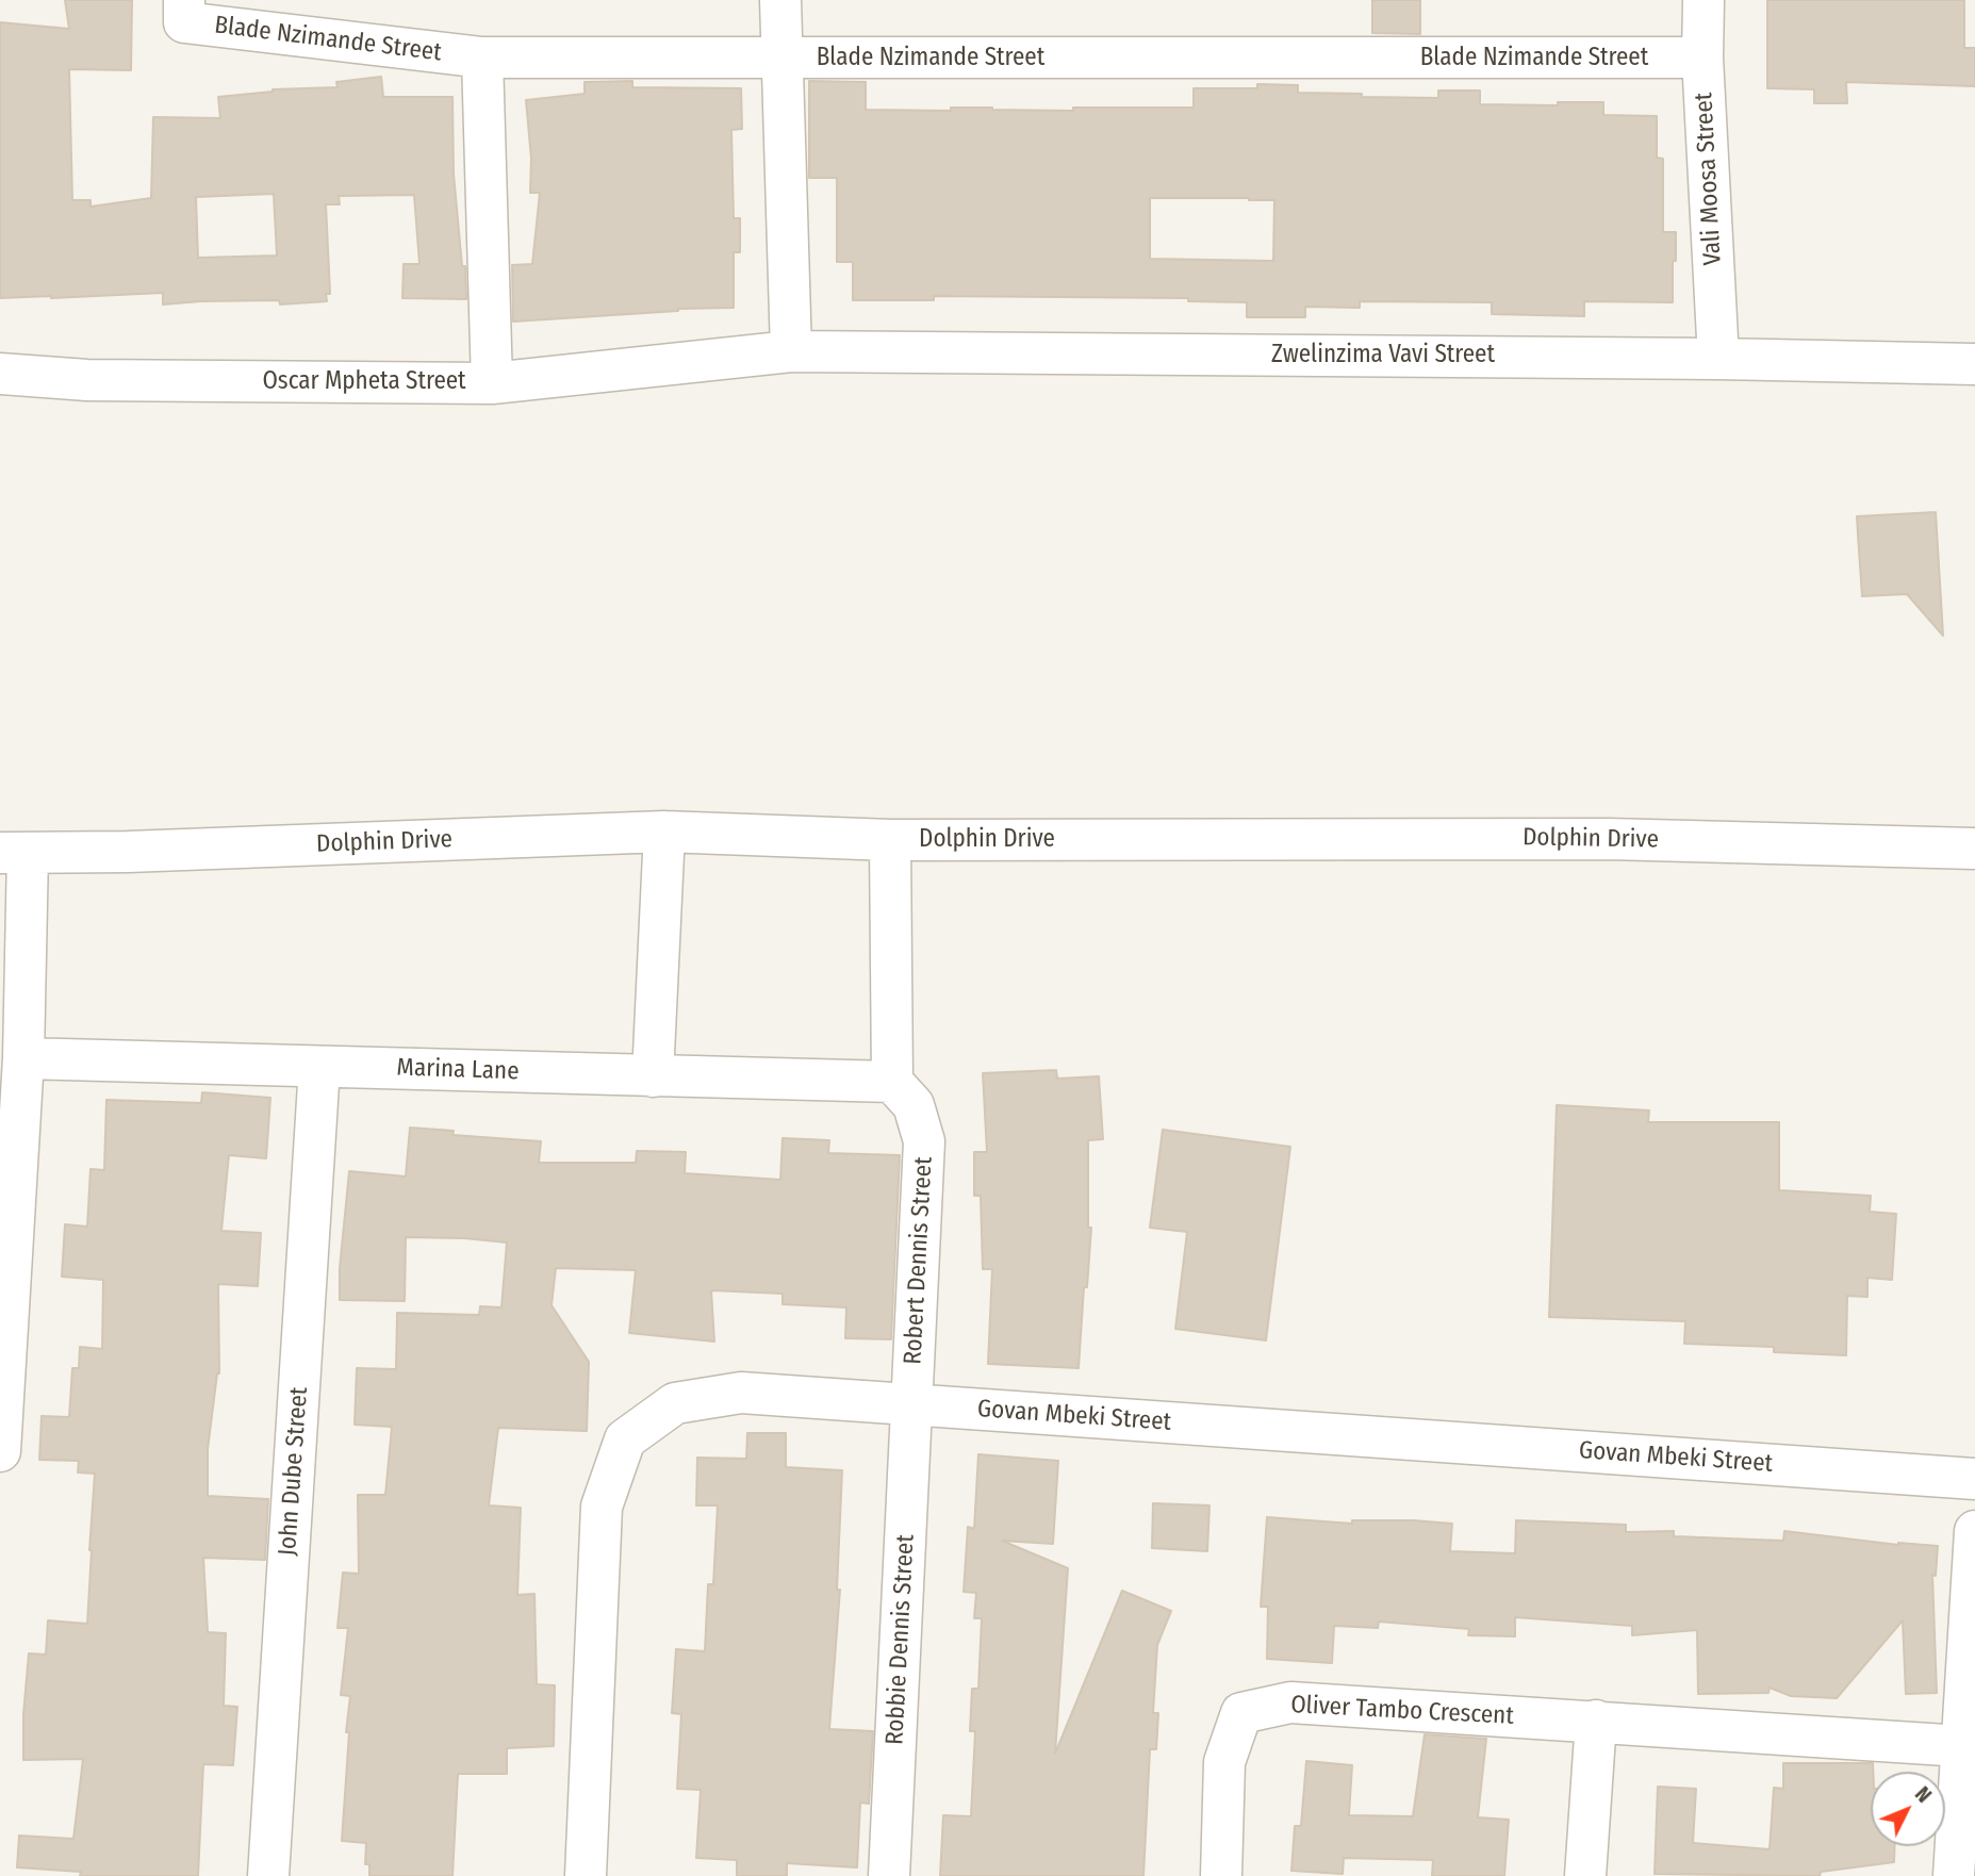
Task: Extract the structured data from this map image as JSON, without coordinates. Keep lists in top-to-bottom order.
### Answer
{
  "streets": {
    "street": [
      "Blade Nzimande Street",
      "Vali Moosa Street",
      "Zwelinzima Vavi Street",
      "Oscar Mpheta Street",
      "Dolphin Drive",
      "Marina Lane",
      "Robert Dennis Street",
      "Govan Mbeki Street",
      "John Dube Street",
      "Robbie Dennis Street",
      "Oliver Tambo Crescent"
    ]
  },
  "crossings": [
    ["Blade Nzimande Street", "Vali Moosa Street"],
    ["Blade Nzimande Street", "Oscar Mpheta Street"],
    ["Vali Moosa Street", "Zwelinzima Vavi Street"],
    ["Zwelinzima Vavi Street", "Oscar Mpheta Street"],
    ["Marina Lane", "Robert Dennis Street"],
    ["Marina Lane", "John Dube Street"],
    ["Robert Dennis Street", "Govan Mbeki Street"],
    ["Robert Dennis Street", "Robbie Dennis Street"],
    ["Govan Mbeki Street", "Robbie Dennis Street"]
  ],
  "north": "top right"
}
